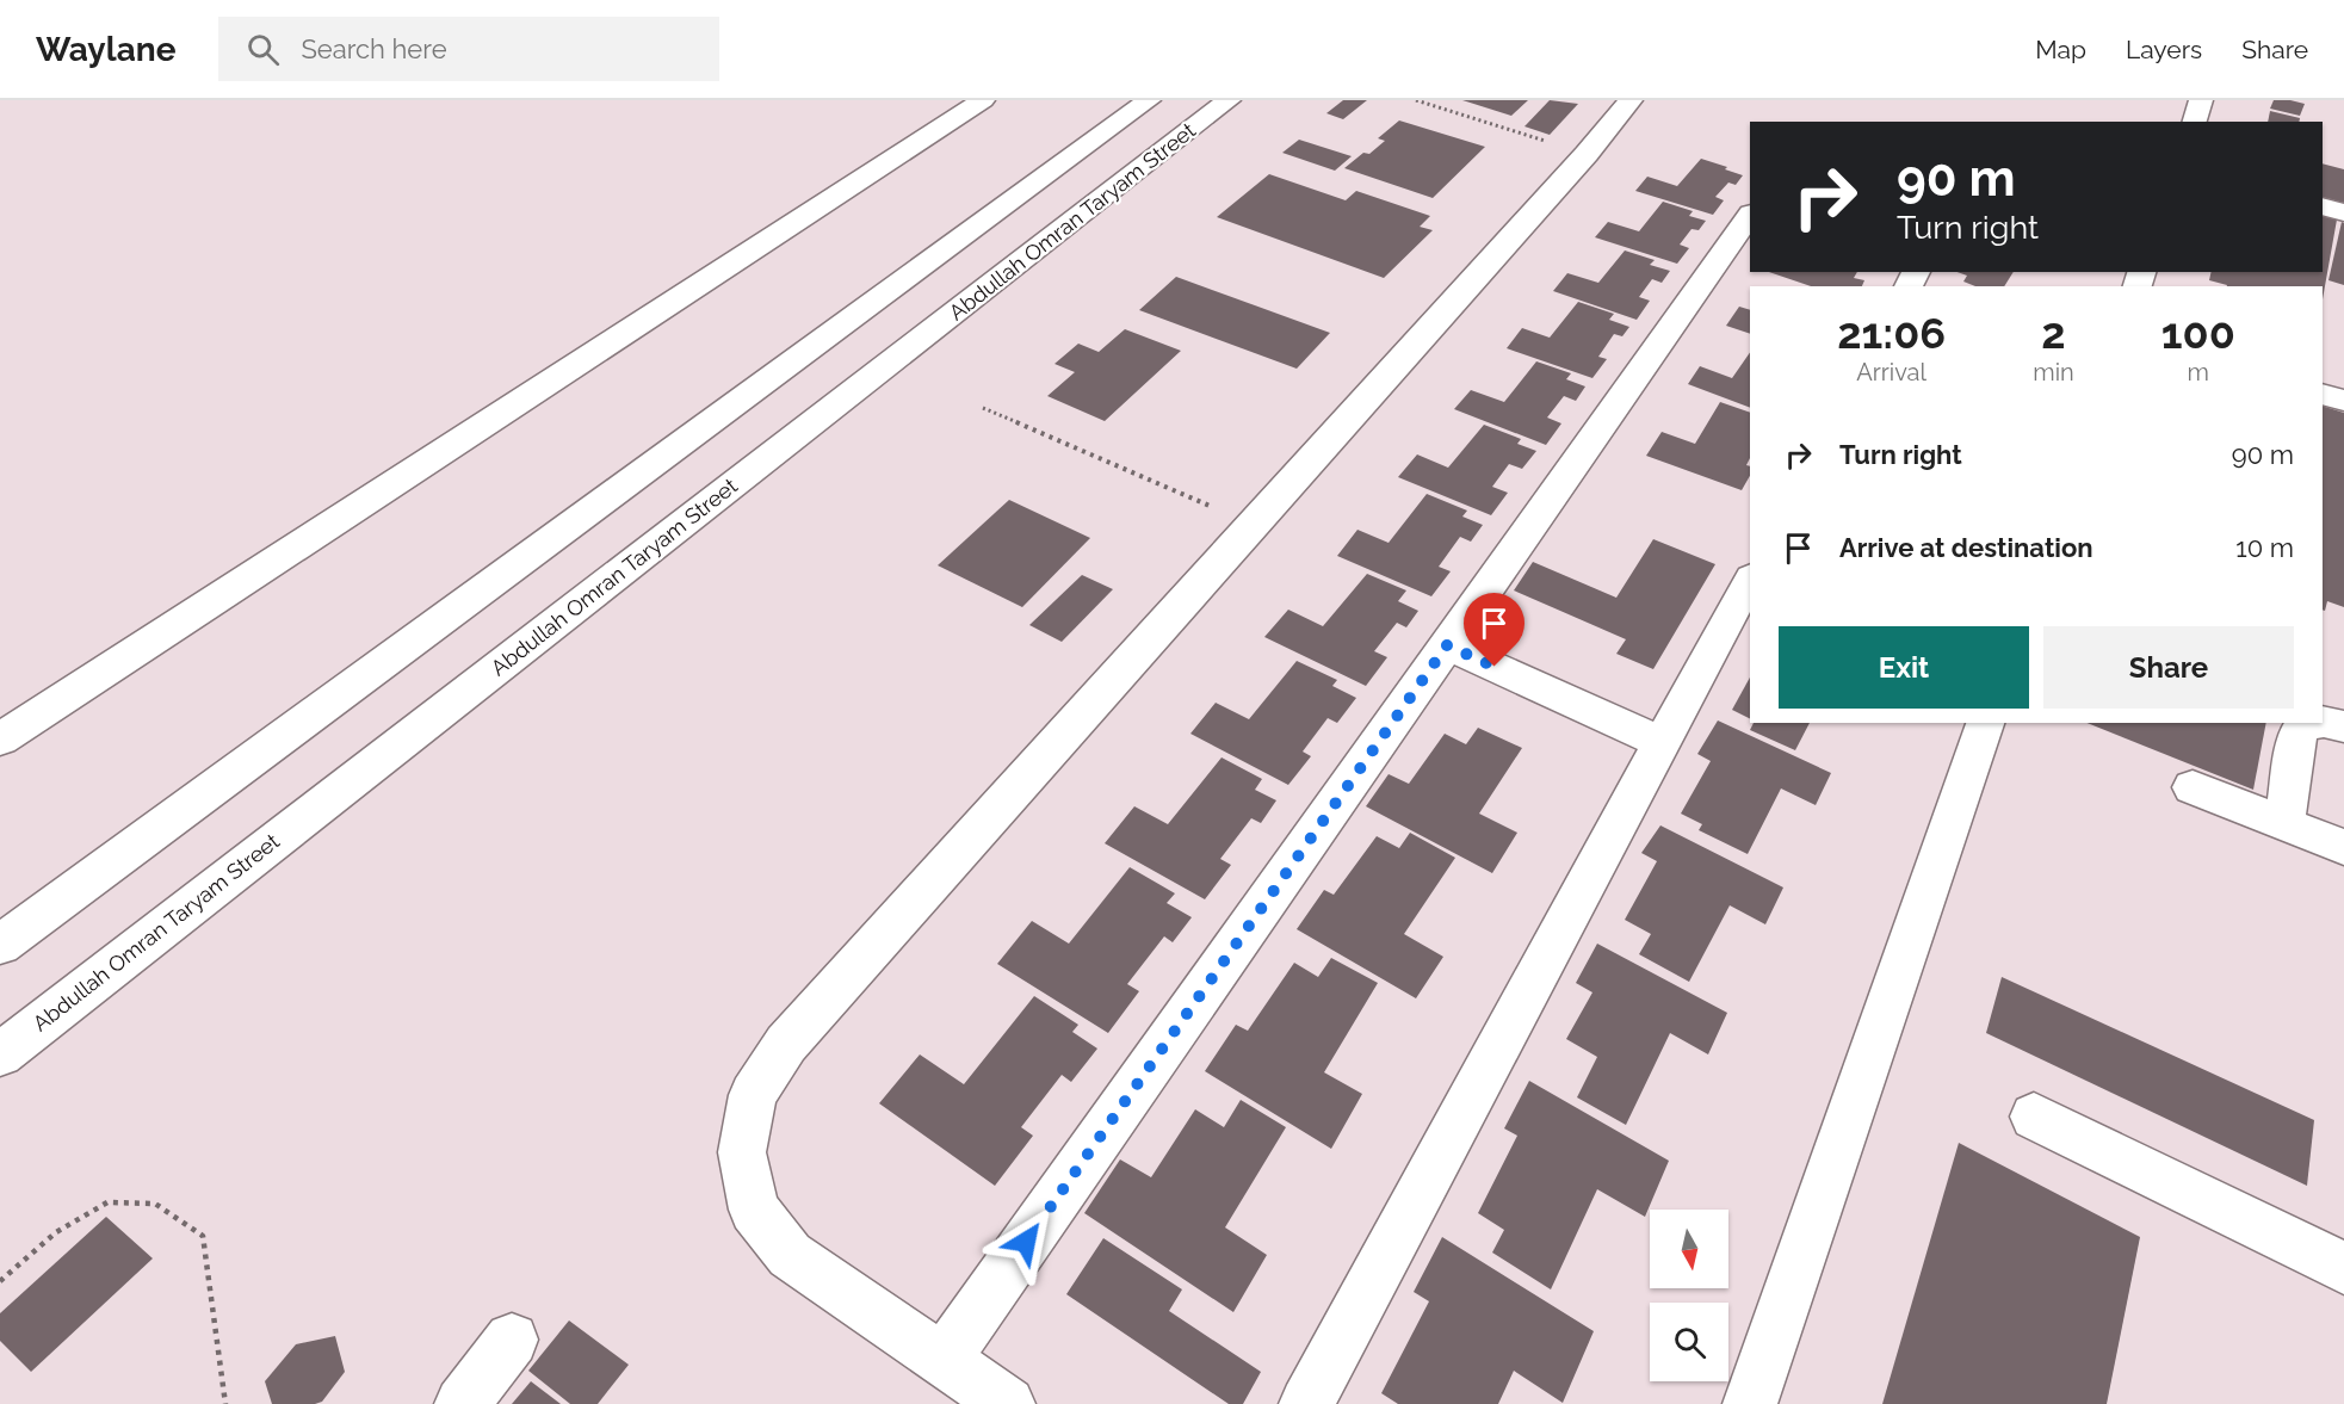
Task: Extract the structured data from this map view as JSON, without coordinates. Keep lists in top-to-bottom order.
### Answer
{
  "streets": {
    "street": ["Abdullah Omran Taryam Street"]
  },
  "north": "bottom",
  "page": {
    "header": "Waylane",
    "search": "Search here",
    "nav": ["Map", "Layers", "Share"],
    "turn": ["90 m", "Turn right"],
    "eta": [
      "21:06",
      "Arrival",
      "2",
      "min",
      "100",
      "m"
    ],
    "list": [
      {
        "name": "Turn right",
        "value": "90 m"
      },
      {
        "name": "Arrive at destination",
        "value": "10 m"
      }
    ],
    "buttons": ["Exit", "Share"]
  }
}
